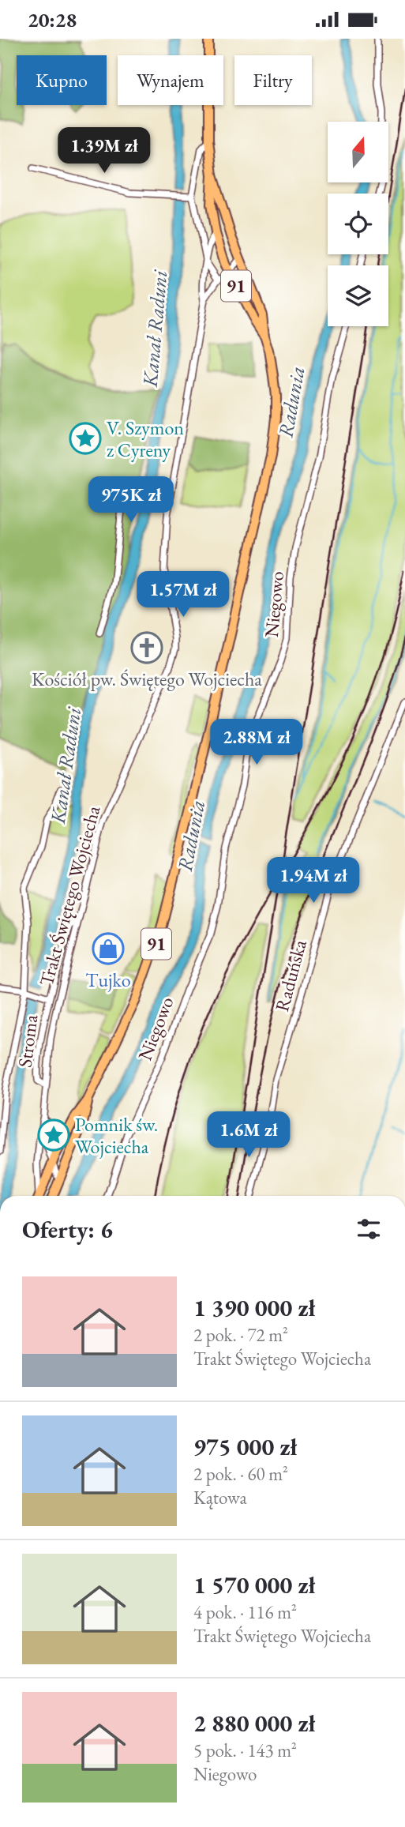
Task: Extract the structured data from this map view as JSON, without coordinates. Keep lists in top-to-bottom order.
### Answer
{
  "streets": {
    "main road": ["91", "Trakt Świętego Wojciecha"],
    "street": ["Niegowo", "Raduńska", "Stroma"]
  },
  "crossings": [
    ["Trakt Świętego Wojciecha", "Stroma"]
  ],
  "water": ["Kanał Raduni", "Radunia"],
  "places": {
    "place": ["V. Szymon z Cyreny", "Pomnik św. Wojciecha"],
    "church": ["Kościół pw. Świętego Wojciecha"],
    "shop": ["Tujko"]
  },
  "north": "top",
  "page": {
    "status": "20:28",
    "chip": ["Kupno", "Wynajem", "Filtry"],
    "price": [
      "1.39M zł",
      "975K zł",
      "1.57M zł",
      "2.88M zł",
      "1.94M zł",
      "1.6M zł"
    ],
    "heading": "Oferty: 6",
    "list": [
      {
        "name": "1 390 000 zł",
        "note": "2 pok. · 72 m² · Trakt Świętego Wojciecha"
      },
      {
        "name": "975 000 zł",
        "note": "2 pok. · 60 m² · Kątowa"
      },
      {
        "name": "1 570 000 zł",
        "note": "4 pok. · 116 m² · Trakt Świętego Wojciecha"
      },
      {
        "name": "2 880 000 zł",
        "note": "5 pok. · 143 m² · Niegowo"
      }
    ]
  }
}
